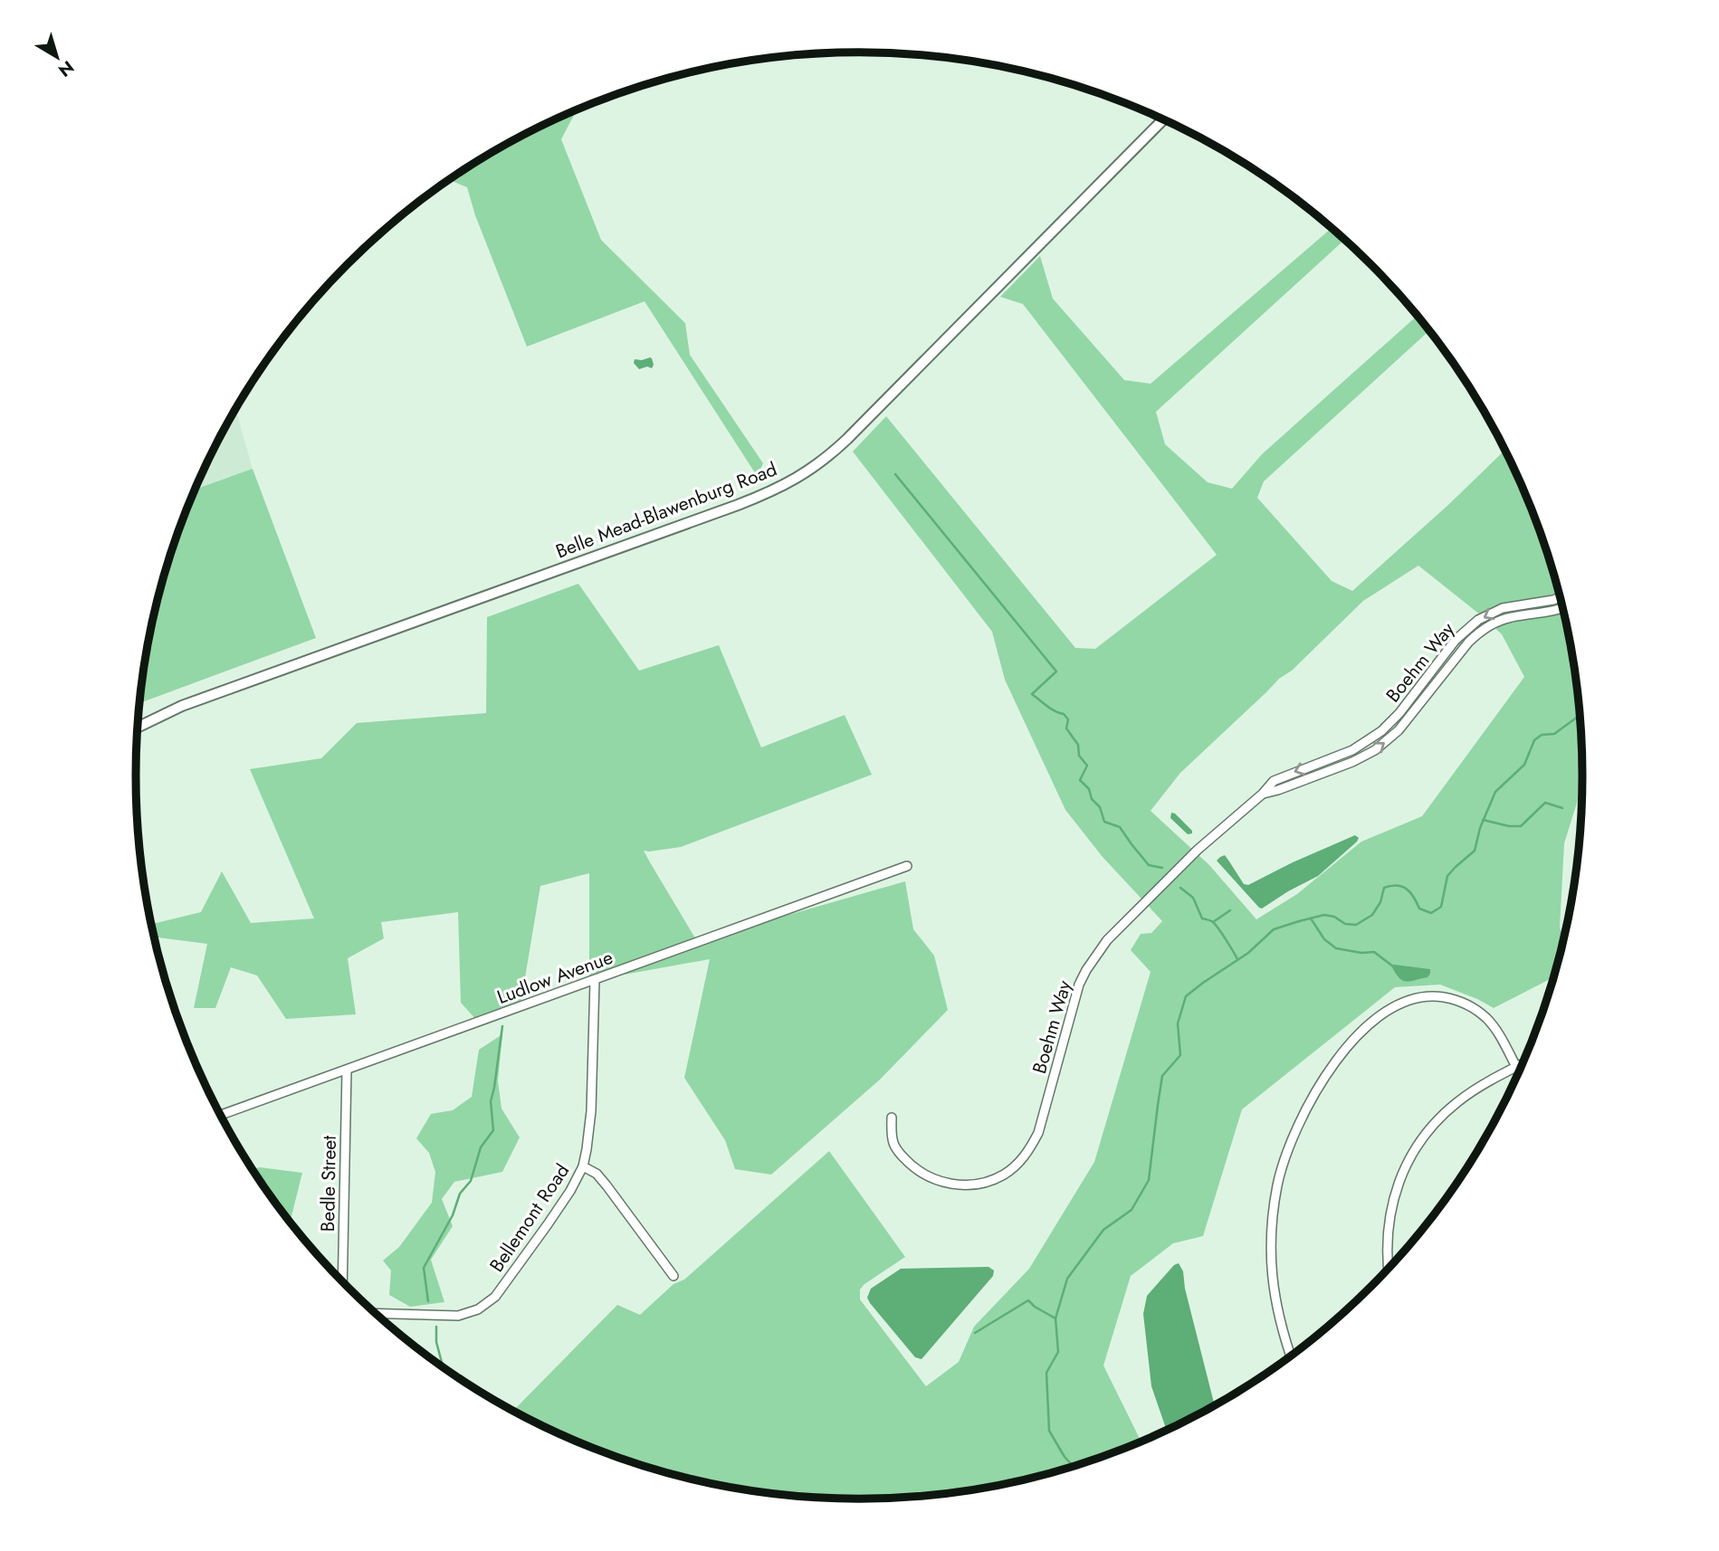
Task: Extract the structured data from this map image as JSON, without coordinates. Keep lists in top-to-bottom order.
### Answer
{
  "streets": {
    "street": [
      "Belle Mead-Blawenburg Road",
      "Boehm Way",
      "Ludlow Avenue",
      "Bedle Street",
      "Bellemont Road"
    ]
  },
  "crossings": [
    ["Ludlow Avenue", "Bedle Street"],
    ["Ludlow Avenue", "Bellemont Road"]
  ],
  "north": "bottom right"
}
